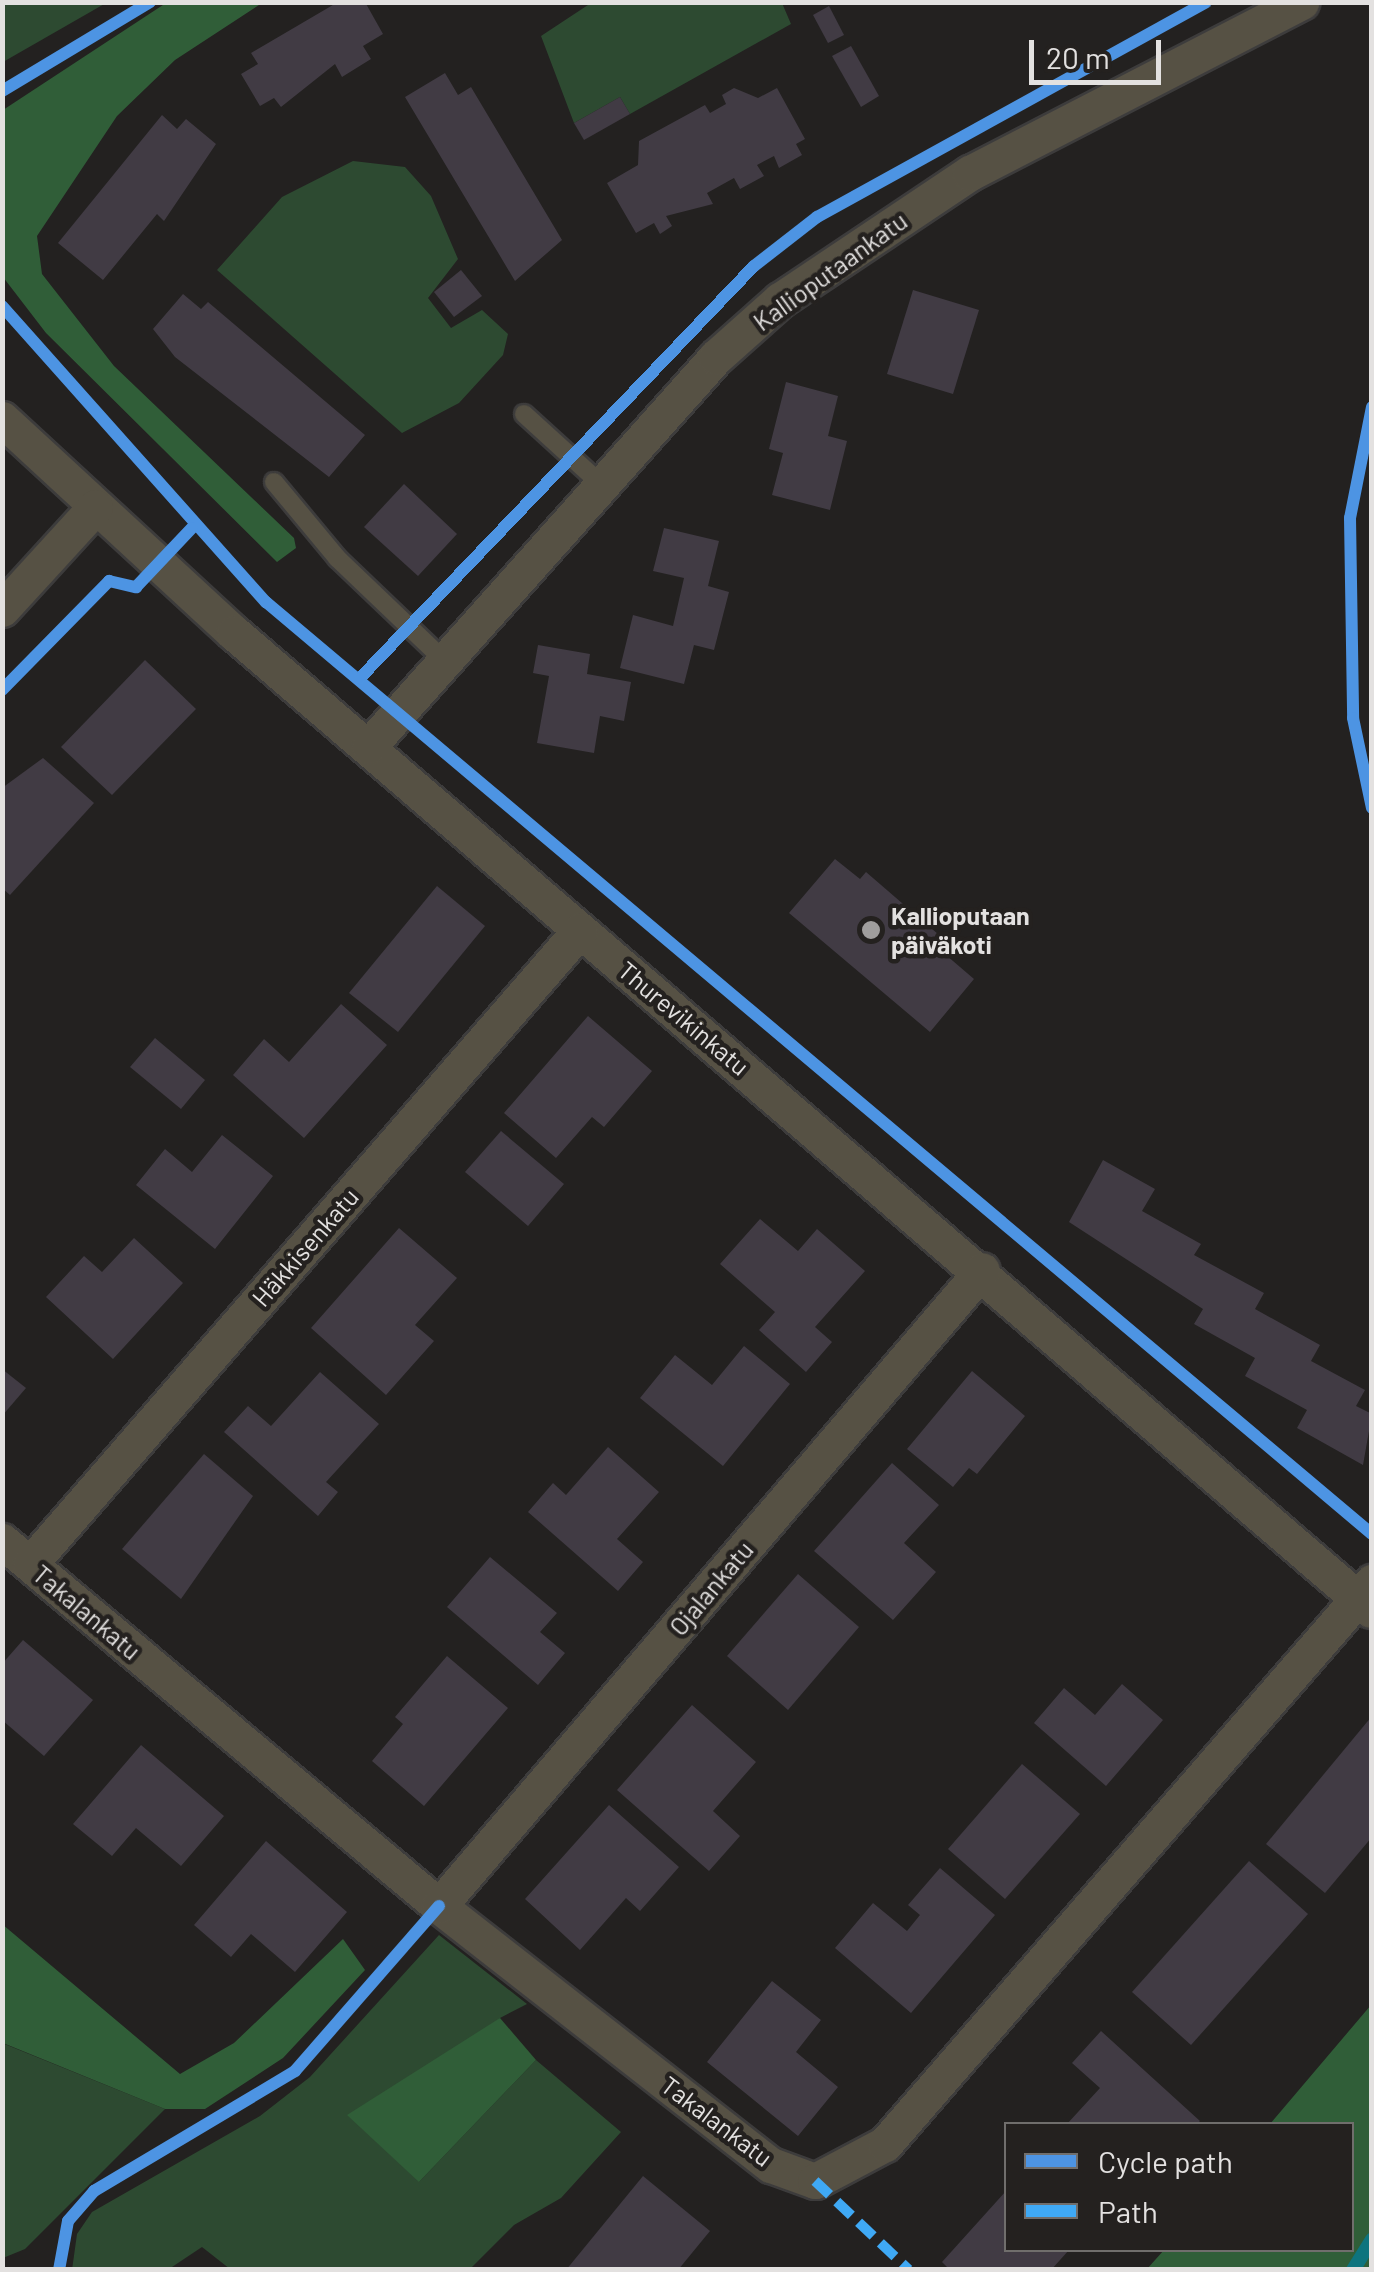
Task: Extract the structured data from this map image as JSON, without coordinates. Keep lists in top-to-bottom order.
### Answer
{
  "streets": {
    "street": [
      "Kallioputaankatu",
      "Thurevikinkatu",
      "Häkkisenkatu",
      "Ojalankatu",
      "Takalankatu"
    ]
  },
  "crossings": [
    ["Kallioputaankatu", "Thurevikinkatu"],
    ["Thurevikinkatu", "Häkkisenkatu"],
    ["Thurevikinkatu", "Ojalankatu"],
    ["Thurevikinkatu", "Takalankatu"],
    ["Häkkisenkatu", "Takalankatu"],
    ["Ojalankatu", "Takalankatu"]
  ],
  "places": ["Kallioputaan päiväkoti"],
  "legend": ["Cycle path", "Path"],
  "scale_bar": "20 m"
}
